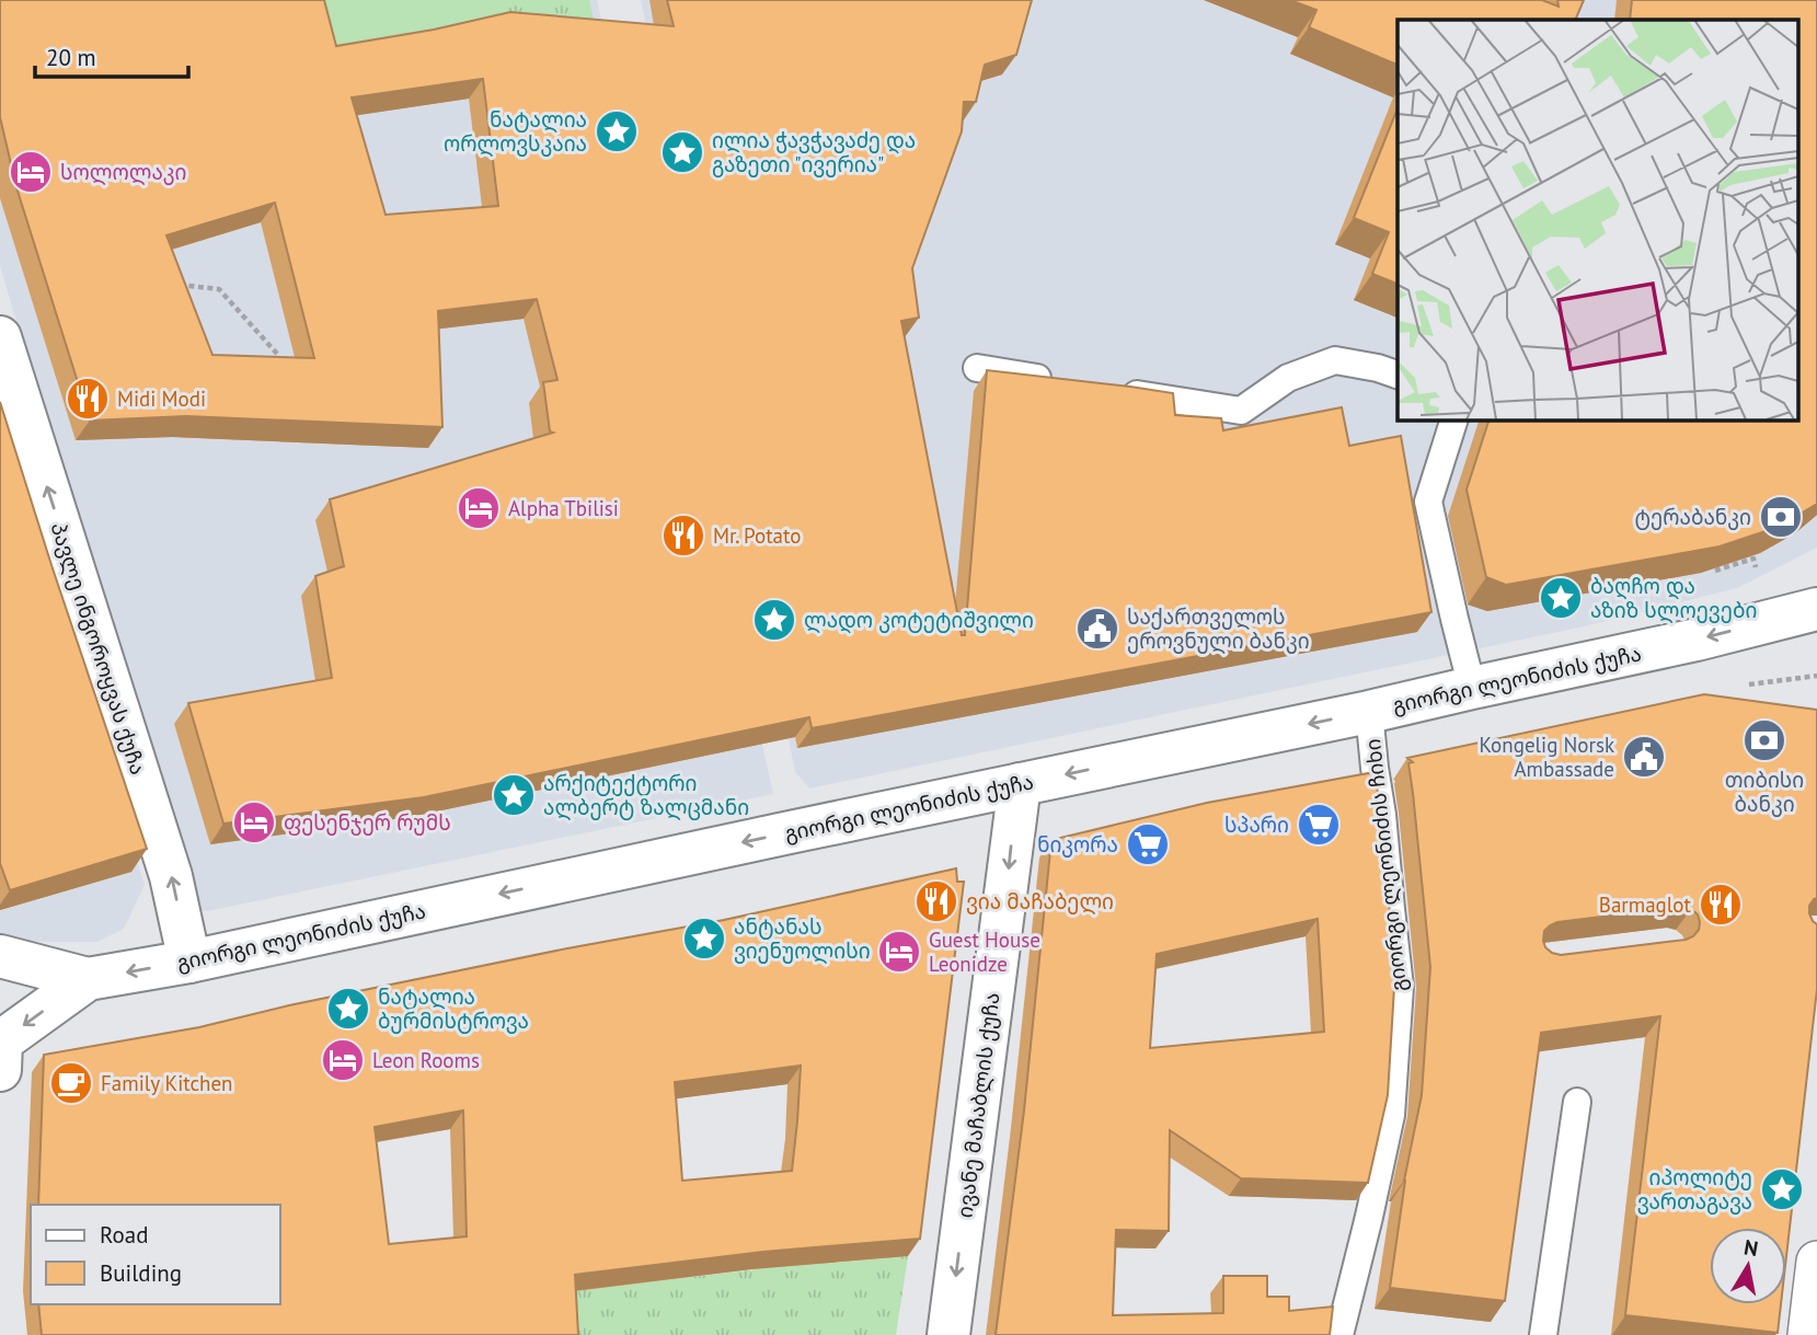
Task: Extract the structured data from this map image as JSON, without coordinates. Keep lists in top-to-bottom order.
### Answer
{
  "streets": {
    "main road": ["პავლე ინგოროყვას ქუჩა", "გიორგი ლეონიძის ქუჩა", "ივანე მაჩაბლის ქუჩა"],
    "lane": ["გიორგი ლეონიძის ჩიხი"]
  },
  "crossings": [
    ["პავლე ინგოროყვას ქუჩა", "გიორგი ლეონიძის ქუჩა"],
    ["გიორგი ლეონიძის ქუჩა", "გიორგი ლეონიძის ჩიხი"],
    ["გიორგი ლეონიძის ქუჩა", "ივანე მაჩაბლის ქუჩა"]
  ],
  "one_way": ["პავლე ინგოროყვას ქუჩა", "გიორგი ლეონიძის ქუჩა", "ივანე მაჩაბლის ქუჩა"],
  "places": {
    "place": [
      "ნატალია ორლოვსკაია",
      "ილია ჭავჭავაძე და გაზეთი \"ივერია\"",
      "ბაღჩო და აზიზ სლოევები",
      "ლადო კოტეტიშვილი",
      "არქიტექტორი ალბერტ ზალცმანი",
      "ანტანას ვიენუოლისი",
      "ნატალია ბურმისტროვა",
      "იპოლიტე ვართაგავა"
    ],
    "hotel": [
      "სოლოლაკი",
      "Alpha Tbilisi",
      "ფესენჯერ რუმს",
      "Guest House Leonidze",
      "Leon Rooms"
    ],
    "restaurant": [
      "Midi Modi",
      "Mr. Potato",
      "ვია მაჩაბელი",
      "Barmaglot"
    ],
    "bank": ["ტერაბანკი", "თიბისი ბანკი"],
    "public building": ["საქართველოს ეროვნული ბანკი", "Kongelig Norsk Ambassade"],
    "supermarket": ["სპარი", "ნიკორა"],
    "cafe": ["Family Kitchen"]
  },
  "legend": ["Road", "Building"],
  "scale_bar": "20 m",
  "north": "top"
}
